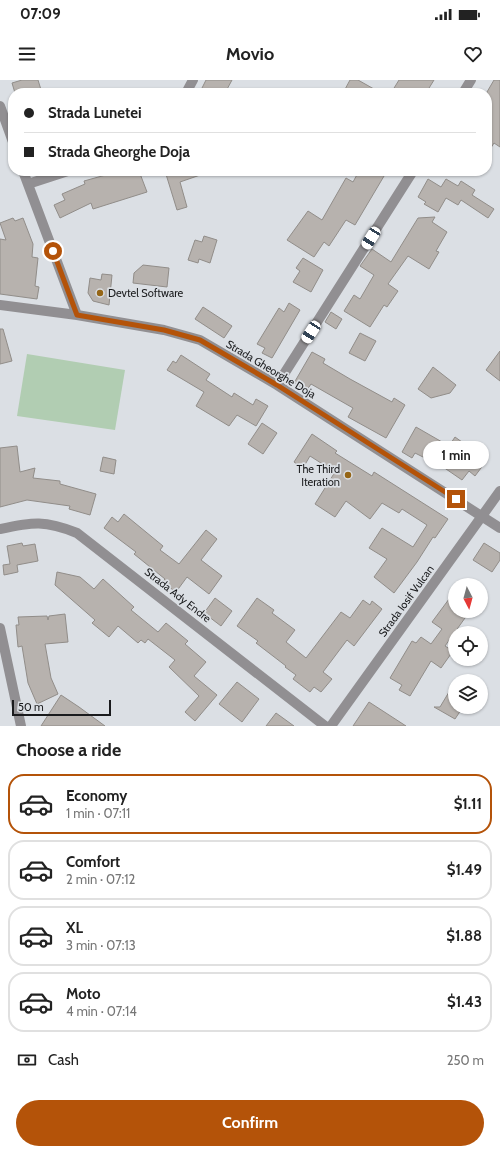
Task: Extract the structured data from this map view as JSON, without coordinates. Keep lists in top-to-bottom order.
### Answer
{
  "streets": {
    "street": ["Strada Gheorghe Doja", "Strada Ady Endre", "Strada Iosif Vulcan"]
  },
  "crossings": [
    ["Strada Gheorghe Doja", "Strada Iosif Vulcan"]
  ],
  "places": ["Devtel Software", "The Third Iteration"],
  "scale_bar": "50 m",
  "north": "bottom",
  "page": {
    "status": "07:09",
    "header": "Movio",
    "banner": ["Strada Lunetei", "Strada Gheorghe Doja"],
    "bubble": "1 min",
    "scale": "50 m",
    "heading": "Choose a ride",
    "list": [
      {
        "name": "Economy",
        "note": "1 min · 07:11",
        "value": "$1.11"
      },
      {
        "name": "Comfort",
        "note": "2 min · 07:12",
        "value": "$1.49"
      },
      {
        "name": "XL",
        "note": "3 min · 07:13",
        "value": "$1.88"
      },
      {
        "name": "Moto",
        "note": "4 min · 07:14",
        "value": "$1.43"
      }
    ],
    "pay": ["Cash", "250 m"],
    "buttons": "Confirm"
  }
}
